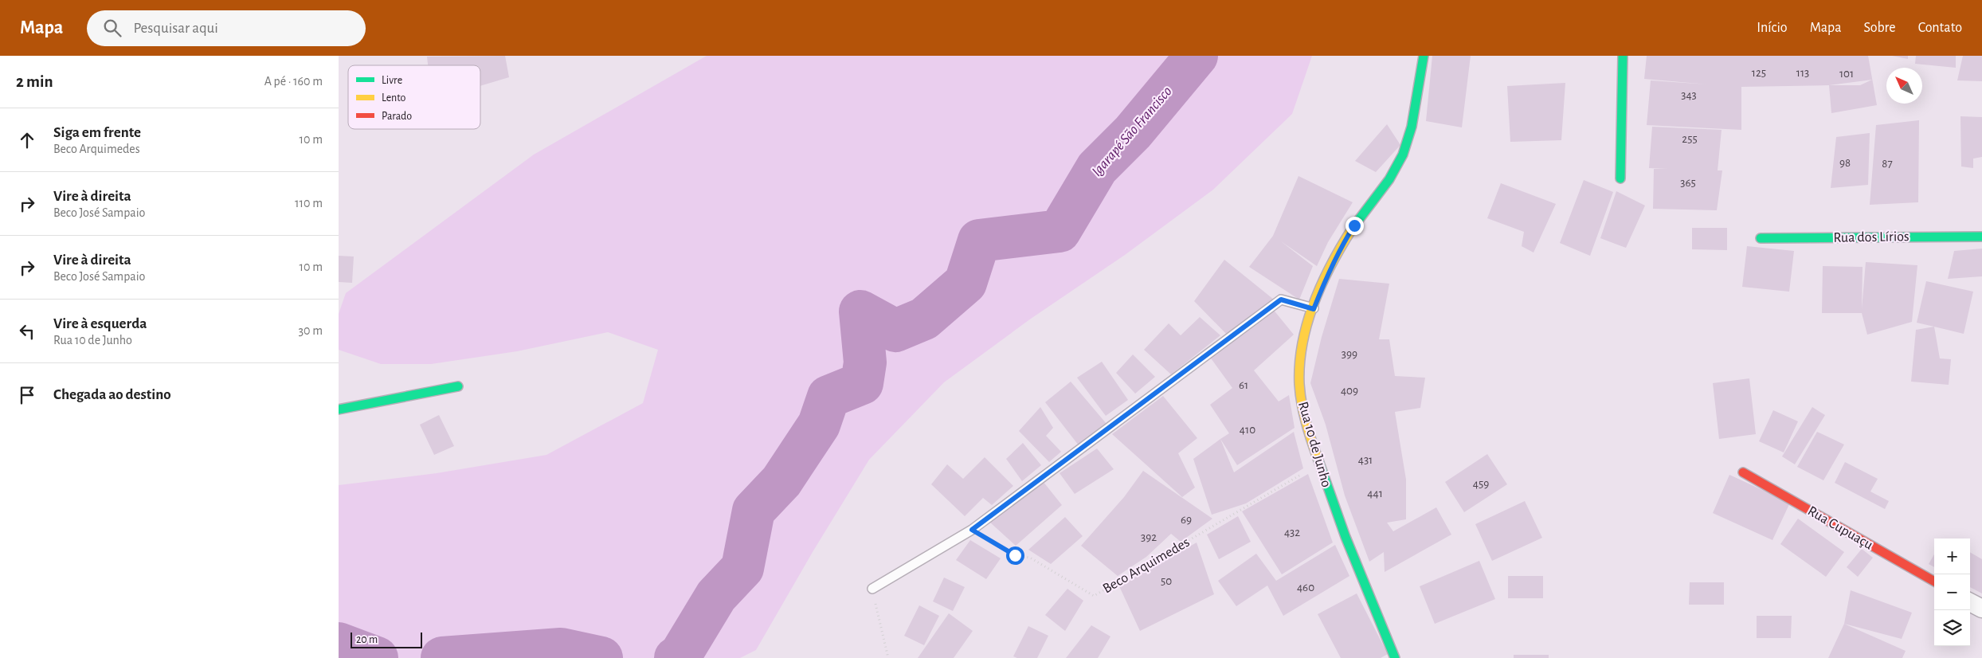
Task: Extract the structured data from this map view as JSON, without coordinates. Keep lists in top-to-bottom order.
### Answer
{
  "streets": {
    "street": ["Rua dos Lírios", "Rua 10 de Junho", "Rua Cupuaçu"],
    "path": ["Beco Arquimedes"]
  },
  "crossings": [
    ["Rua 10 de Junho", "Beco Arquimedes"]
  ],
  "water": ["Igarapé São Francisco"],
  "house_numbers": [
    "125",
    "113",
    "101",
    "343",
    "255",
    "98",
    "87",
    "365",
    "399",
    "61",
    "409",
    "410",
    "431",
    "459",
    "441",
    "69",
    "432",
    "392",
    "50",
    "460"
  ],
  "legend": ["Livre", "Lento", "Parado"],
  "scale_bar": "20 m",
  "north": "top left",
  "page": {
    "header": "Mapa",
    "search": "Pesquisar aqui",
    "nav": [
      "Início",
      "Mapa",
      "Sobre",
      "Contato"
    ],
    "heading": ["2 min", "A pé · 160 m"],
    "list": [
      ["Siga em frente", "Beco Arquimedes", "10 m"],
      ["Vire à direita", "Beco José Sampaio", "110 m"],
      ["Vire à direita", "Beco José Sampaio", "10 m"],
      ["Vire à esquerda", "Rua 10 de Junho", "30 m"],
      "Chegada ao destino"
    ],
    "map_buttons": ["+", "−"],
    "scale": "20 m"
  }
}
